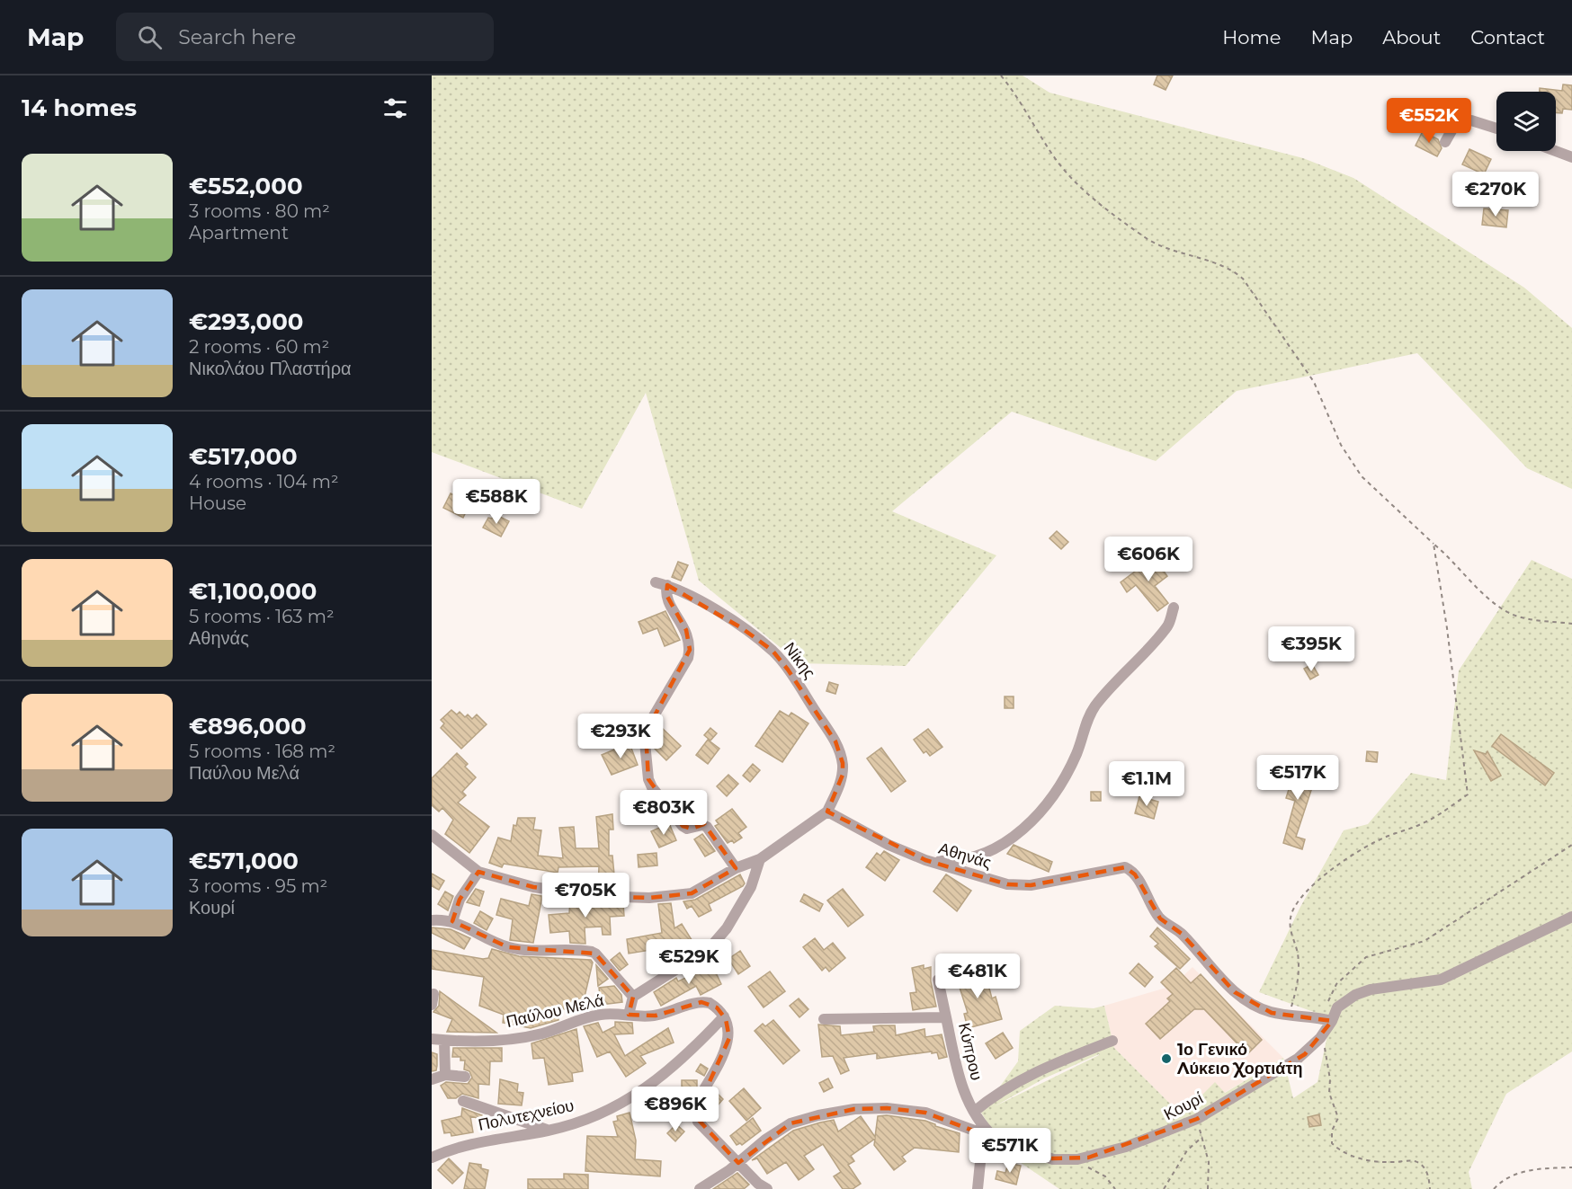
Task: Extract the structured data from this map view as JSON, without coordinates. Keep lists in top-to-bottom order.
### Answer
{
  "streets": {
    "street": [
      "Νίκης",
      "Αθηνάς",
      "Παύλου Μελά",
      "Κύπρου",
      "Κουρί",
      "Πολυτεχνείου"
    ]
  },
  "crossings": [
    ["Νίκης", "Αθηνάς"],
    ["Αθηνάς", "Κουρί"],
    ["Παύλου Μελά", "Πολυτεχνείου"],
    ["Κύπρου", "Κουρί"]
  ],
  "places": ["1ο Γενικό Λύκειο Χορτιάτη"],
  "page": {
    "header": "Map",
    "search": "Search here",
    "nav": [
      "Home",
      "Map",
      "About",
      "Contact"
    ],
    "heading": "14 homes",
    "price": [
      "€552K",
      "€270K",
      "€588K",
      "€606K",
      "€395K",
      "€293K",
      "€517K",
      "€1.1M",
      "€803K",
      "€705K",
      "€529K",
      "€481K",
      "€896K",
      "€571K"
    ],
    "list": [
      {
        "name": "€552,000",
        "note": "3 rooms · 80 m² · Apartment"
      },
      {
        "name": "€293,000",
        "note": "2 rooms · 60 m² · Νικολάου Πλαστήρα"
      },
      {
        "name": "€517,000",
        "note": "4 rooms · 104 m² · House"
      },
      {
        "name": "€1,100,000",
        "note": "5 rooms · 163 m² · Αθηνάς"
      },
      {
        "name": "€896,000",
        "note": "5 rooms · 168 m² · Παύλου Μελά"
      },
      {
        "name": "€571,000",
        "note": "3 rooms · 95 m² · Κουρί"
      }
    ]
  }
}
